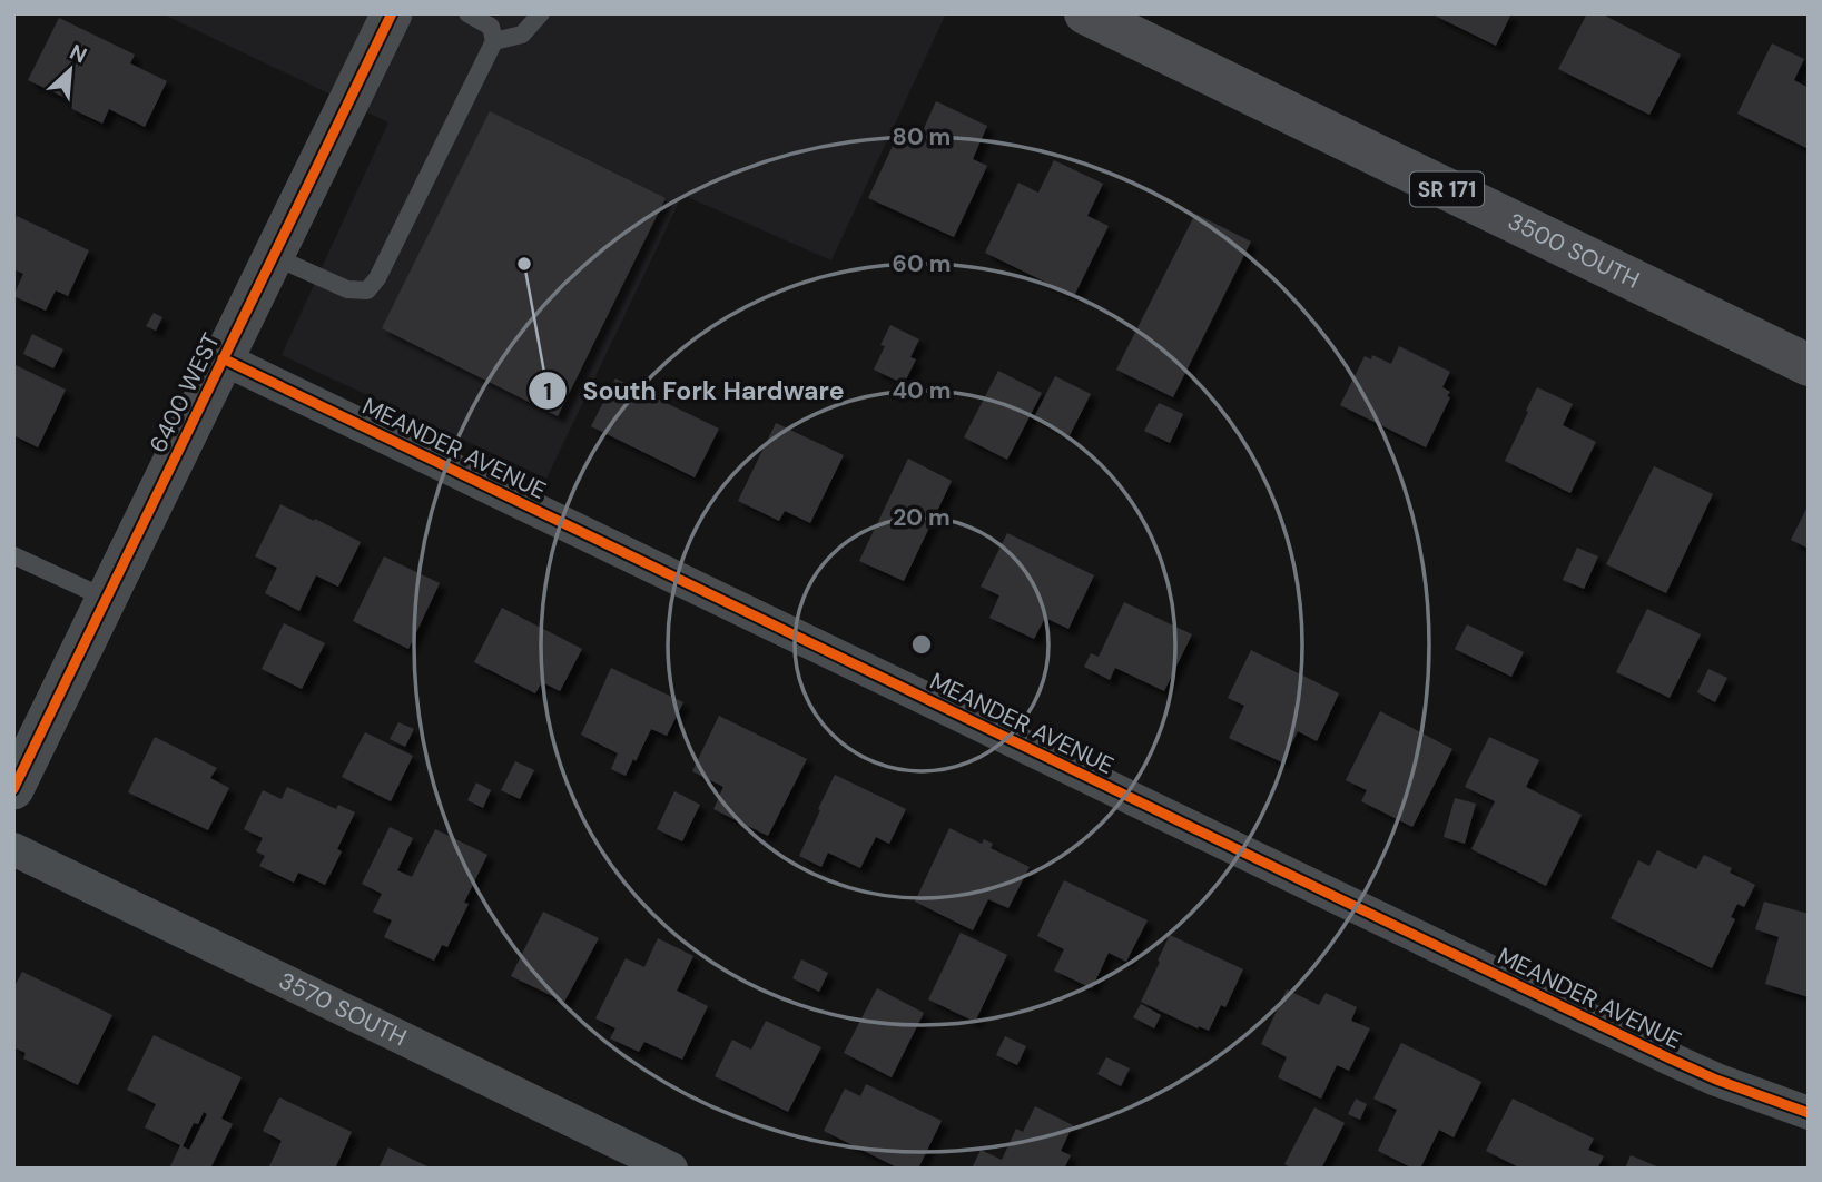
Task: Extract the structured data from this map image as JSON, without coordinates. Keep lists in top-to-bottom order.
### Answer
{
  "streets": {
    "main road": ["SR 171", "3500 SOUTH"],
    "street": ["6400 WEST", "MEANDER AVENUE", "3570 SOUTH"]
  },
  "crossings": [
    ["6400 WEST", "MEANDER AVENUE"]
  ],
  "places": ["South Fork Hardware"],
  "north": "top right",
  "rings": [
    "80 m",
    "60 m",
    "40 m",
    "20 m"
  ]
}
